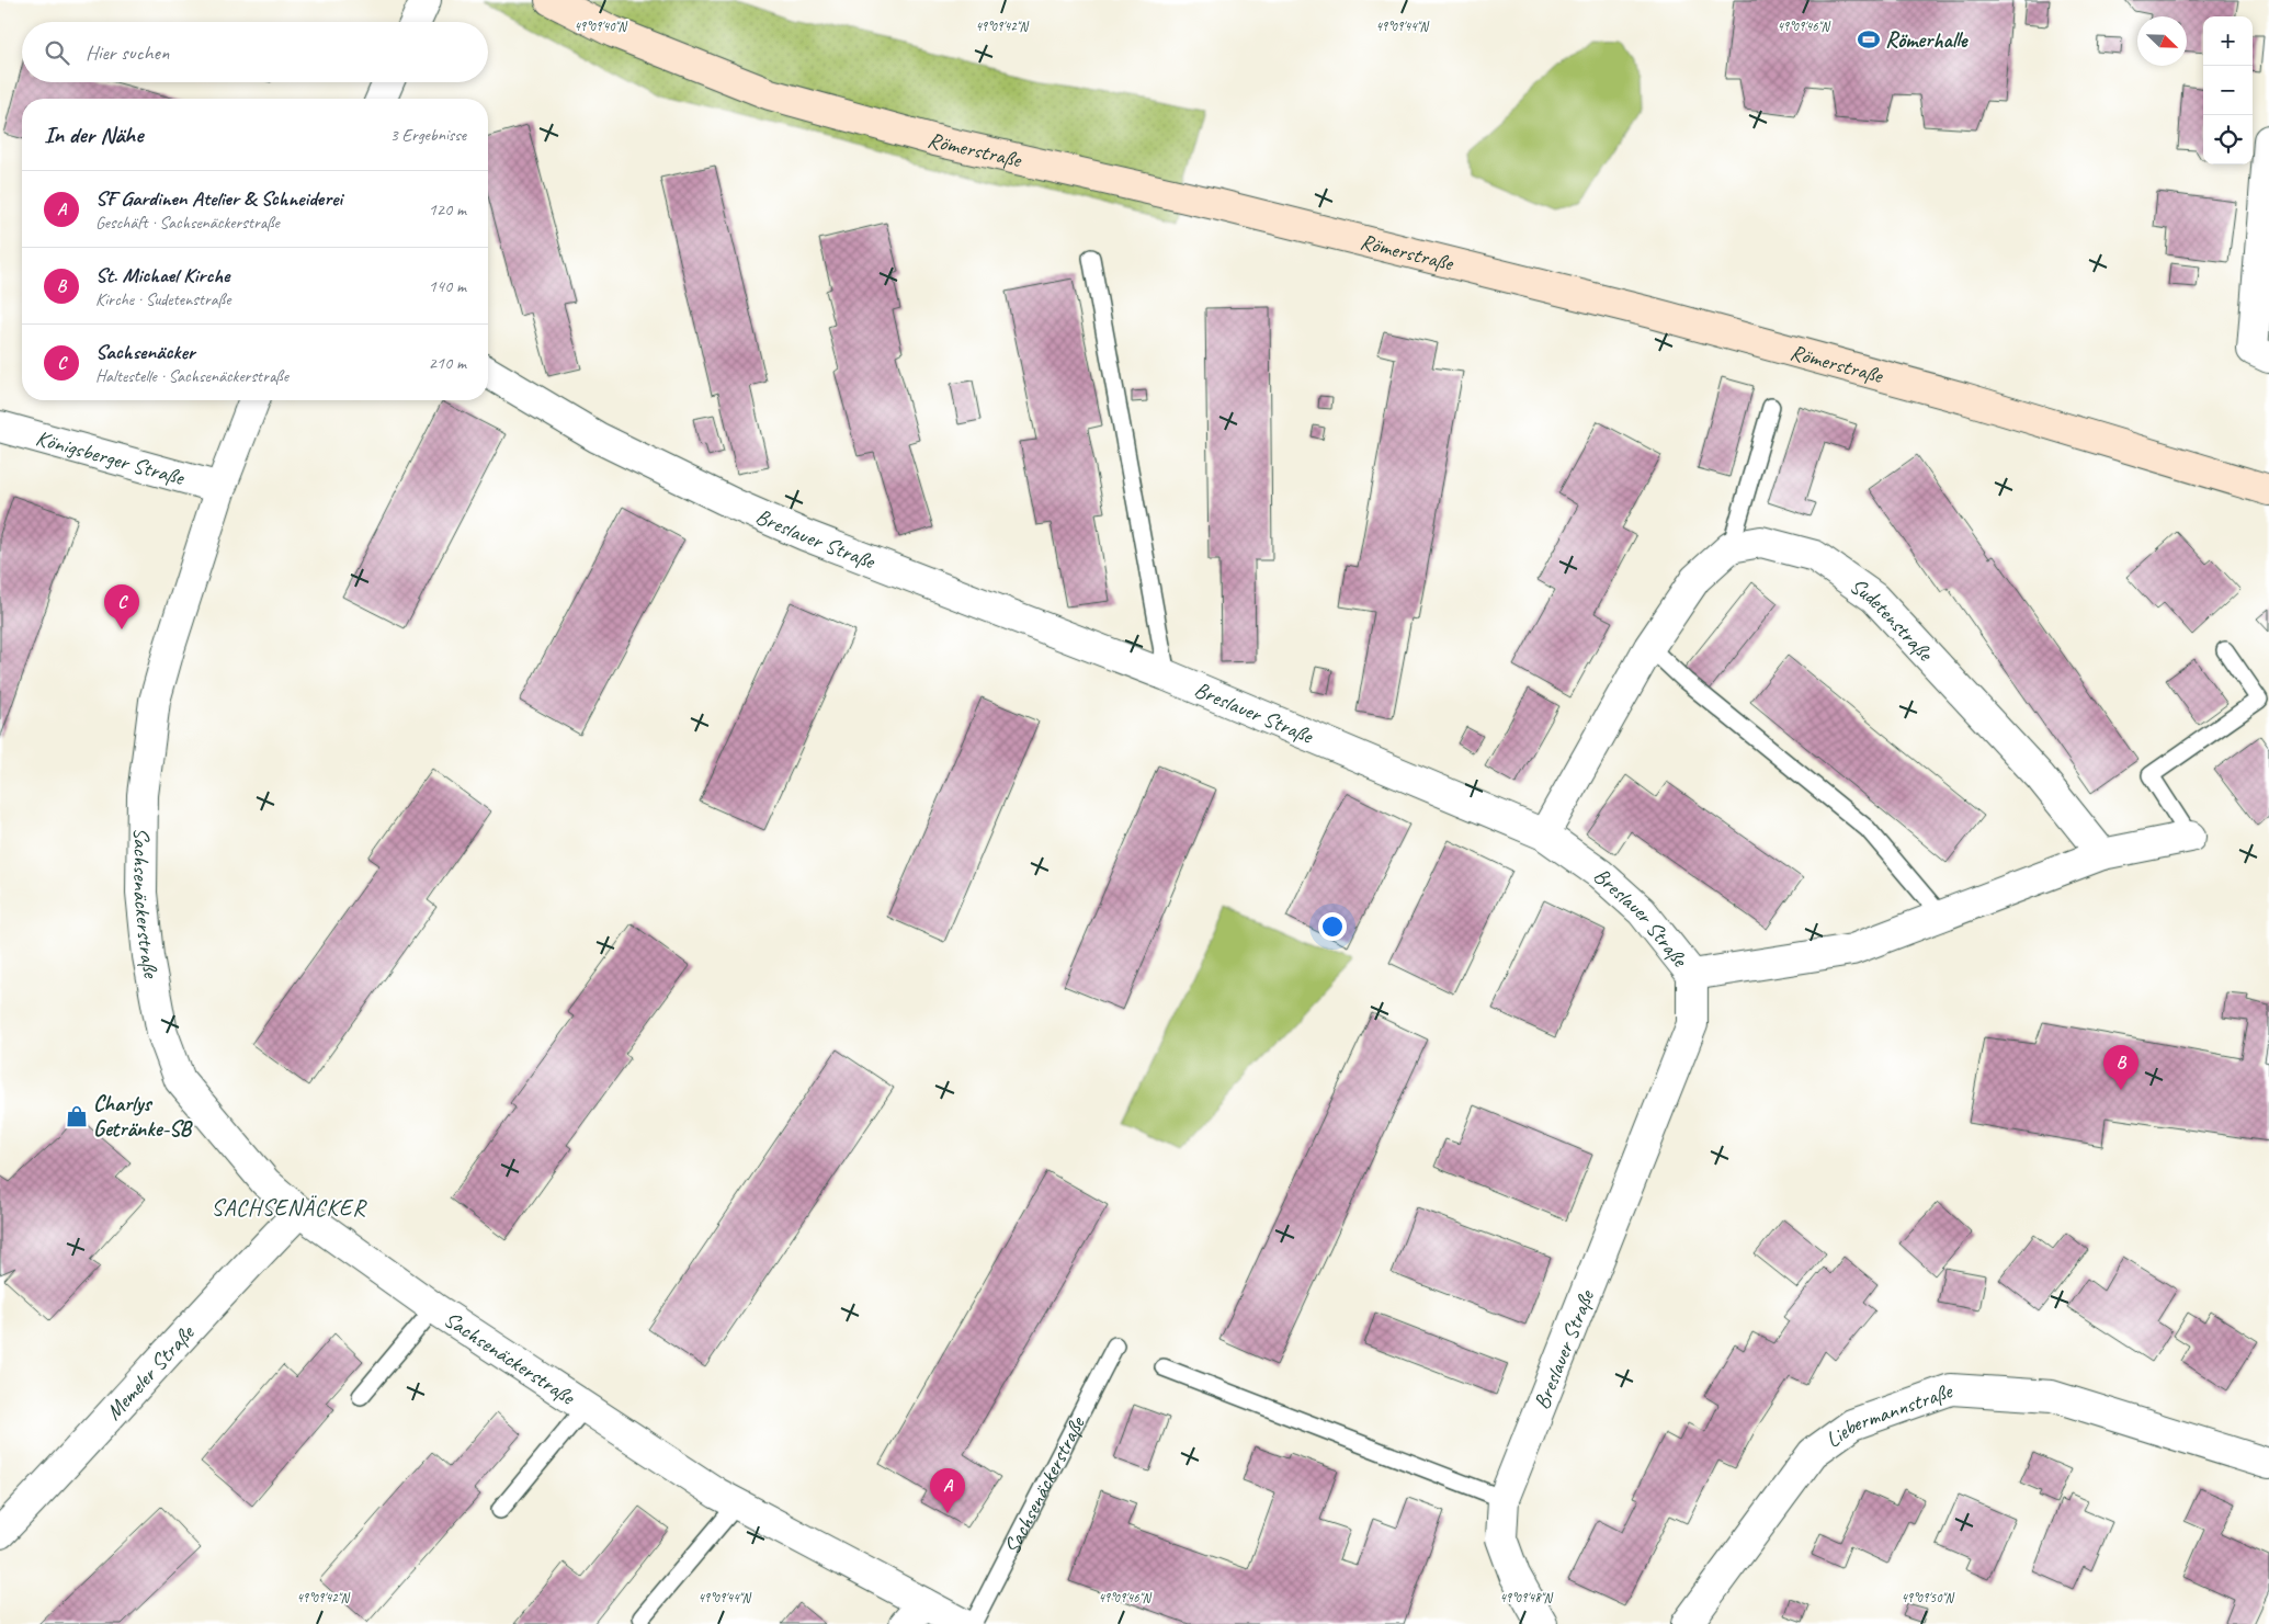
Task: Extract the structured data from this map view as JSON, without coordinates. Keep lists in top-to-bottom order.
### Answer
{
  "streets": {
    "main road": ["Römerstraße"],
    "street": [
      "Königsberger Straße",
      "Breslauer Straße",
      "Sudetenstraße",
      "Sachsenäckerstraße",
      "Memeler Straße",
      "Liebermannstraße"
    ]
  },
  "crossings": [
    ["Königsberger Straße", "Sachsenäckerstraße"],
    ["Sachsenäckerstraße", "Memeler Straße"]
  ],
  "districts": ["SACHSENÄCKER"],
  "places": {
    "sports": ["Römerhalle"],
    "shop": ["Charlys Getränke-SB"]
  },
  "north": "bottom right",
  "page": {
    "map_buttons": ["+", "−"],
    "search": "Hier suchen",
    "heading": ["In der Nähe", "3 Ergebnisse"],
    "list": [
      {
        "mark": "A",
        "name": "SF Gardinen Atelier & Schneiderei",
        "note": "Geschäft · Sachsenäckerstraße",
        "value": "120 m"
      },
      {
        "mark": "B",
        "name": "St. Michael Kirche",
        "note": "Kirche · Sudetenstraße",
        "value": "140 m"
      },
      {
        "mark": "C",
        "name": "Sachsenäcker",
        "note": "Haltestelle · Sachsenäckerstraße",
        "value": "210 m"
      }
    ],
    "pins": ["C", "B", "A"]
  },
  "coordinates": [
    "49°09'40\"N",
    "49°09'42\"N",
    "49°09'44\"N",
    "49°09'46\"N",
    "49°09'48\"N",
    "49°09'50\"N"
  ]
}
